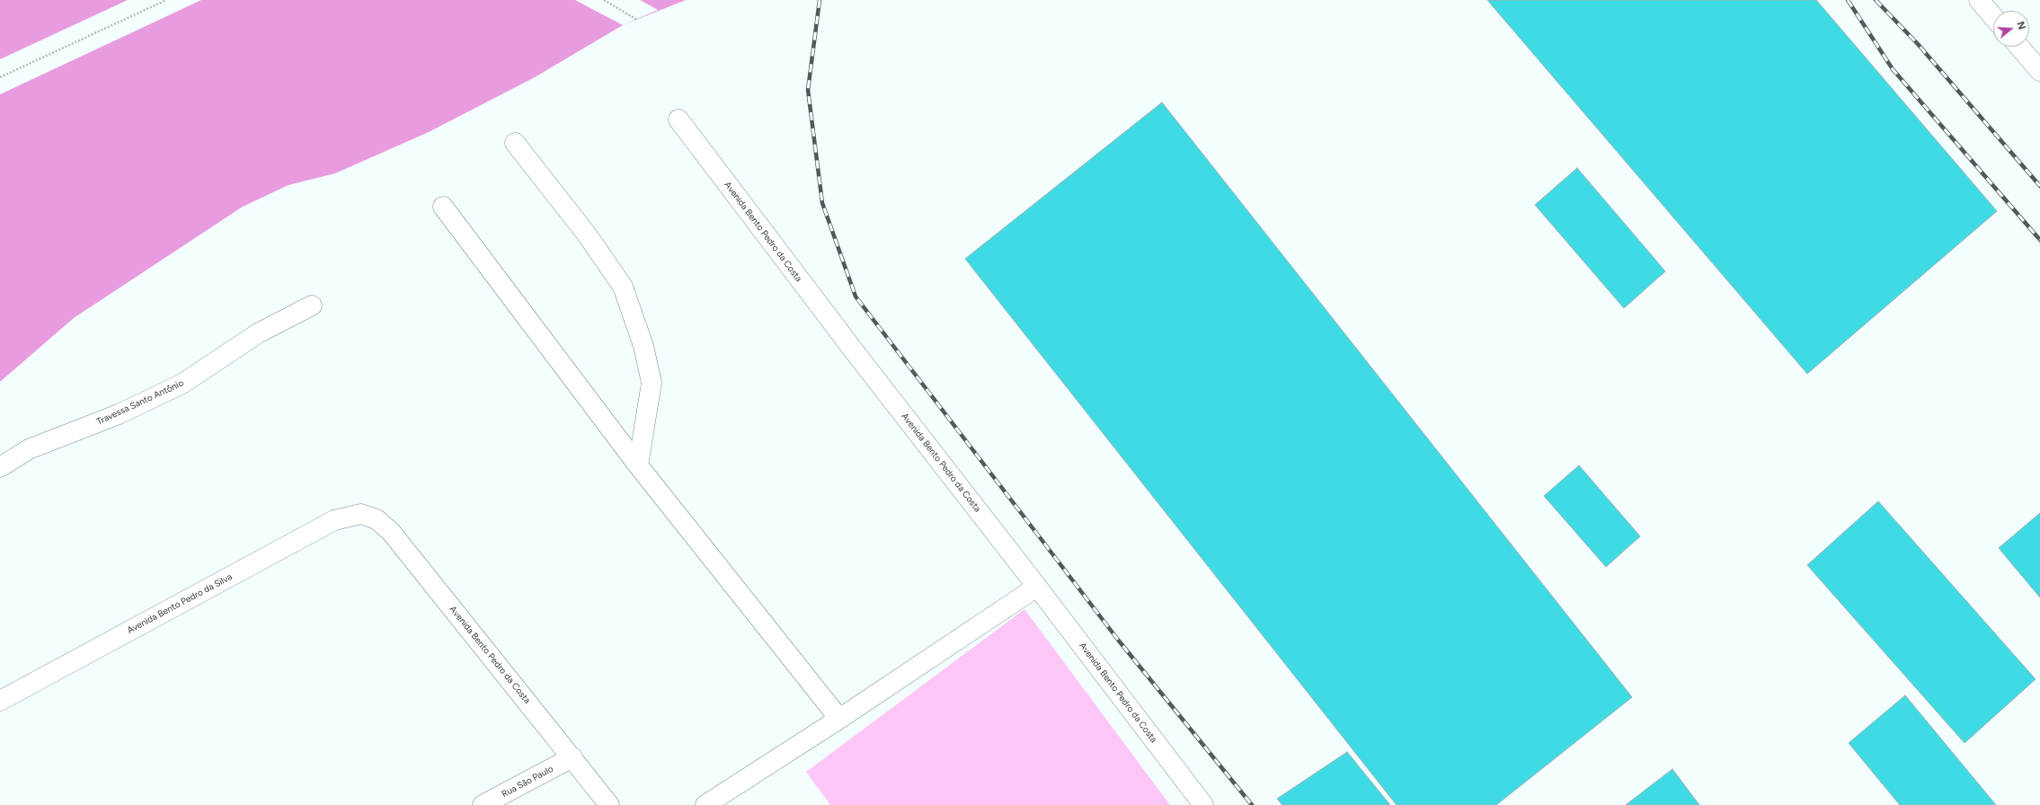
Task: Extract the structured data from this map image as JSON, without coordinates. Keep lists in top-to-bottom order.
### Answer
{
  "streets": {
    "street": [
      "Avenida Bento Pedro da Costa",
      "Travessa Santo Antônio",
      "Avenida Bento Pedro da Silva",
      "Rua São Paulo"
    ]
  },
  "crossings": [
    ["Avenida Bento Pedro da Costa", "Avenida Bento Pedro da Silva"],
    ["Avenida Bento Pedro da Costa", "Rua São Paulo"]
  ],
  "north": "right"
}
